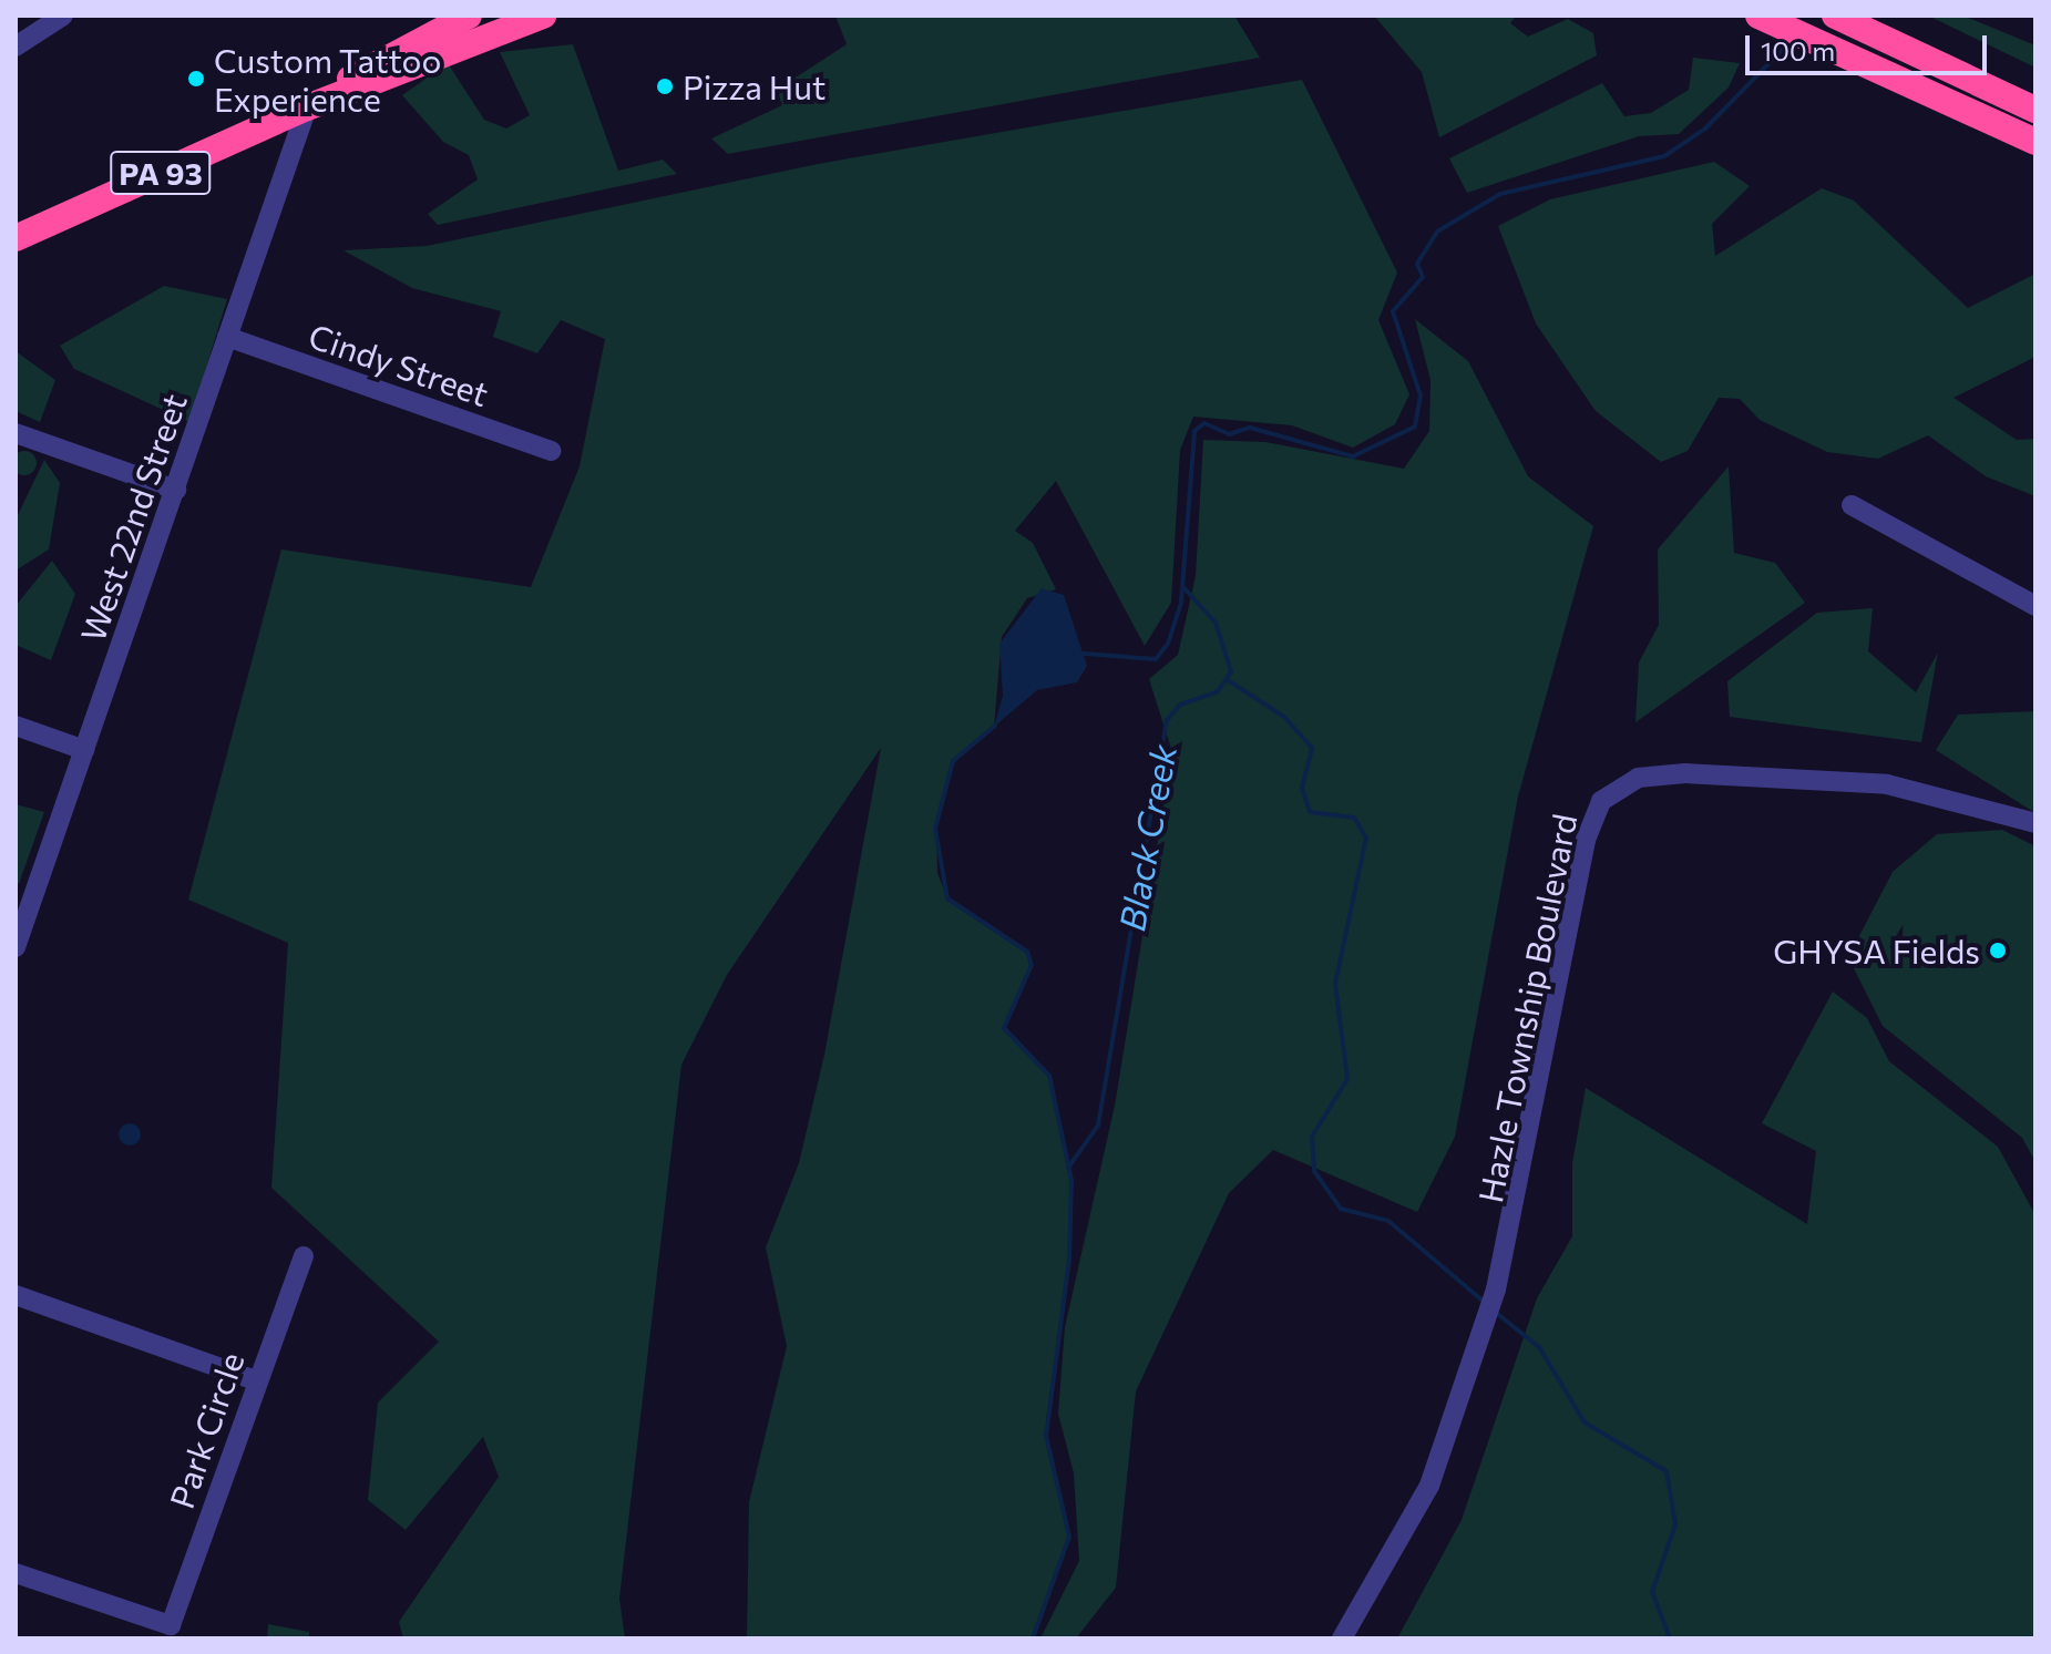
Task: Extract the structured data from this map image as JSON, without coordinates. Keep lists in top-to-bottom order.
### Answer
{
  "streets": {
    "highway": ["PA 93"],
    "street": [
      "Cindy Street",
      "West 22nd Street",
      "Hazle Township Boulevard",
      "Park Circle"
    ]
  },
  "crossings": [
    ["PA 93", "West 22nd Street"],
    ["Cindy Street", "West 22nd Street"]
  ],
  "water": ["Black Creek"],
  "places": ["Custom Tattoo Experience", "Pizza Hut", "GHYSA Fields"],
  "scale_bar": "100 m"
}
